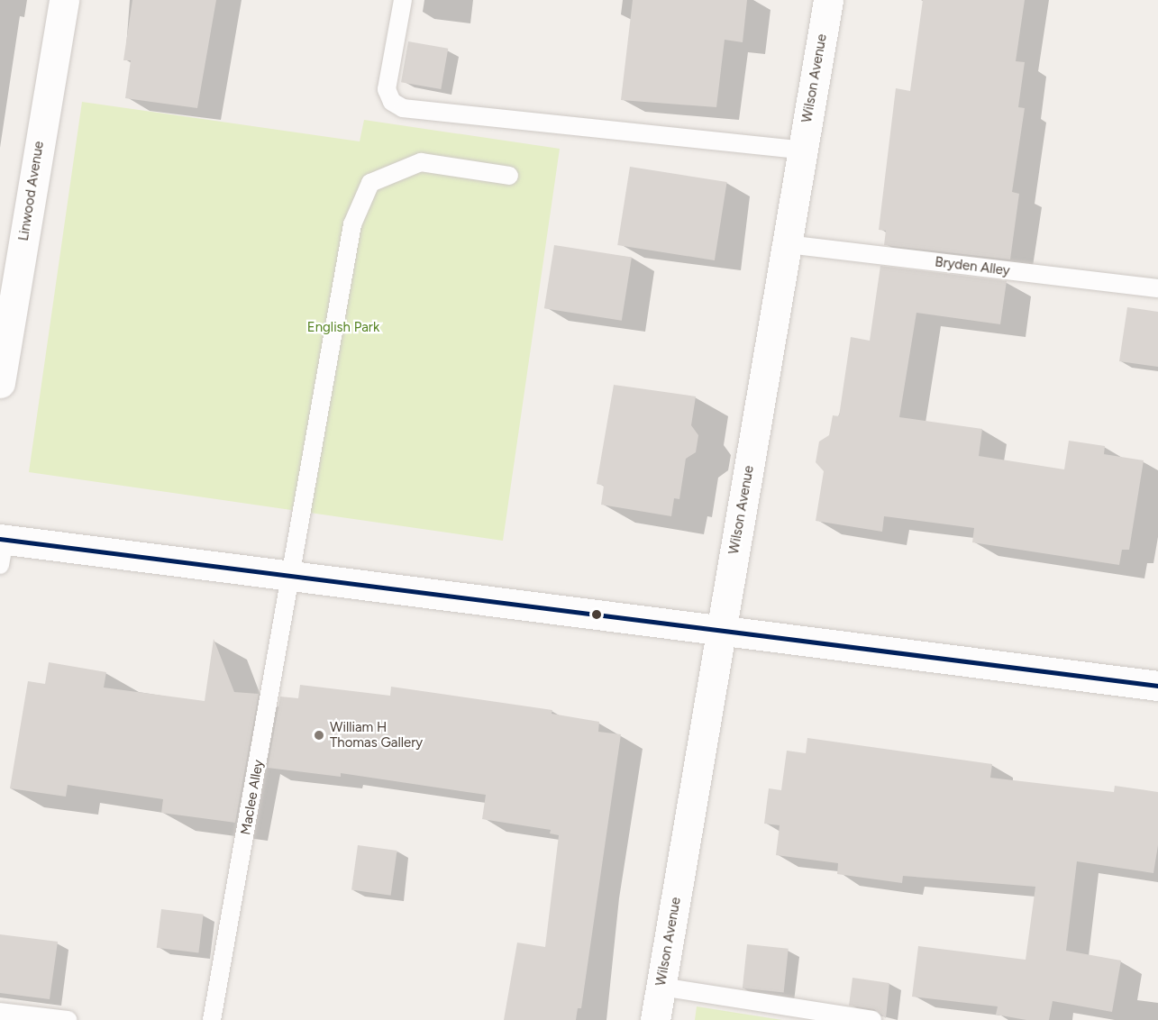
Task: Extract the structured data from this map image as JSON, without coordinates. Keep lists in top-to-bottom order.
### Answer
{
  "streets": {
    "street": ["Wilson Avenue", "Linwood Avenue"],
    "lane": ["Bryden Alley", "Maclee Alley"]
  },
  "crossings": [
    ["Wilson Avenue", "Bryden Alley"]
  ],
  "parks": ["English Park"],
  "places": ["William H Thomas Gallery"]
}
